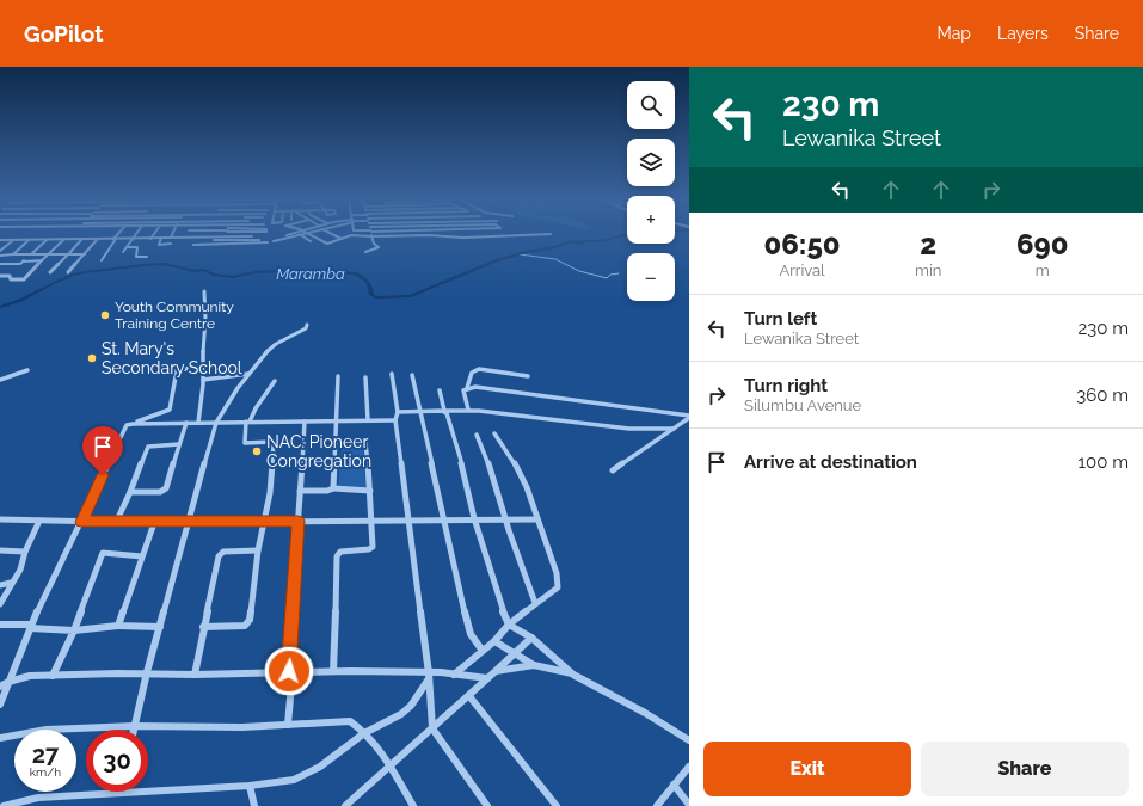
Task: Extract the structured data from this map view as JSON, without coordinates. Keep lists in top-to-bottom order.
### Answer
{
  "water": ["Maramba"],
  "places": ["Youth Community Training Centre", "St. Mary's Secondary School", "NAC: Pioneer Congregation"],
  "page": {
    "header": "GoPilot",
    "nav": ["Map", "Layers", "Share"],
    "turn": ["230 m", "Lewanika Street"],
    "map_buttons": ["+", "−"],
    "eta": [
      "06:50",
      "Arrival",
      "2",
      "min",
      "690",
      "m"
    ],
    "list": [
      {
        "name": "Turn left",
        "note": "Lewanika Street",
        "value": "230 m"
      },
      {
        "name": "Turn right",
        "note": "Silumbu Avenue",
        "value": "360 m"
      },
      {
        "name": "Arrive at destination",
        "value": "100 m"
      }
    ],
    "speed": "27 km/h",
    "limit": "30",
    "buttons": ["Exit", "Share"]
  }
}
